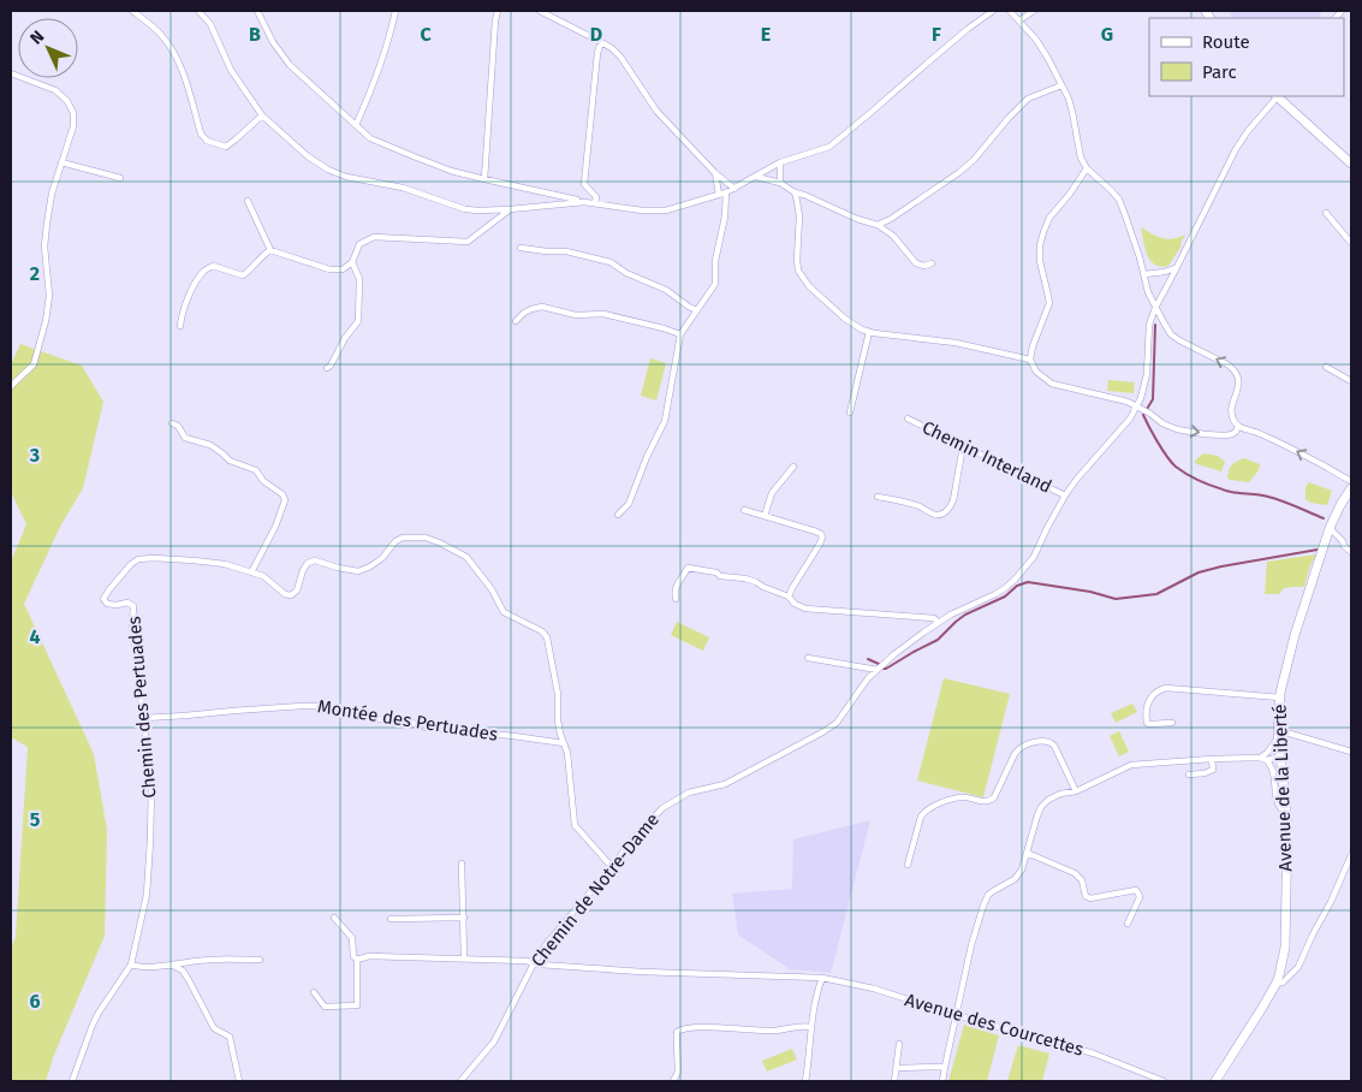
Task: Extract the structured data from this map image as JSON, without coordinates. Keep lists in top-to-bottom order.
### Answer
{
  "streets": {
    "main road": ["Avenue de la Liberté"],
    "street": [
      "Chemin Interland",
      "Chemin des Pertuades",
      "Montée des Pertuades",
      "Chemin de Notre-Dame",
      "Avenue des Courcettes"
    ]
  },
  "crossings": [
    ["Chemin Interland", "Chemin de Notre-Dame"],
    ["Chemin des Pertuades", "Montée des Pertuades"],
    ["Chemin des Pertuades", "Chemin de Notre-Dame"],
    ["Chemin de Notre-Dame", "Avenue des Courcettes"]
  ],
  "legend": ["Route", "Parc"],
  "north": "top left",
  "grid": {
    "columns": [
      "B",
      "C",
      "D",
      "E",
      "F",
      "G"
    ],
    "rows": [
      "2",
      "3",
      "4",
      "5",
      "6"
    ]
  }
}
